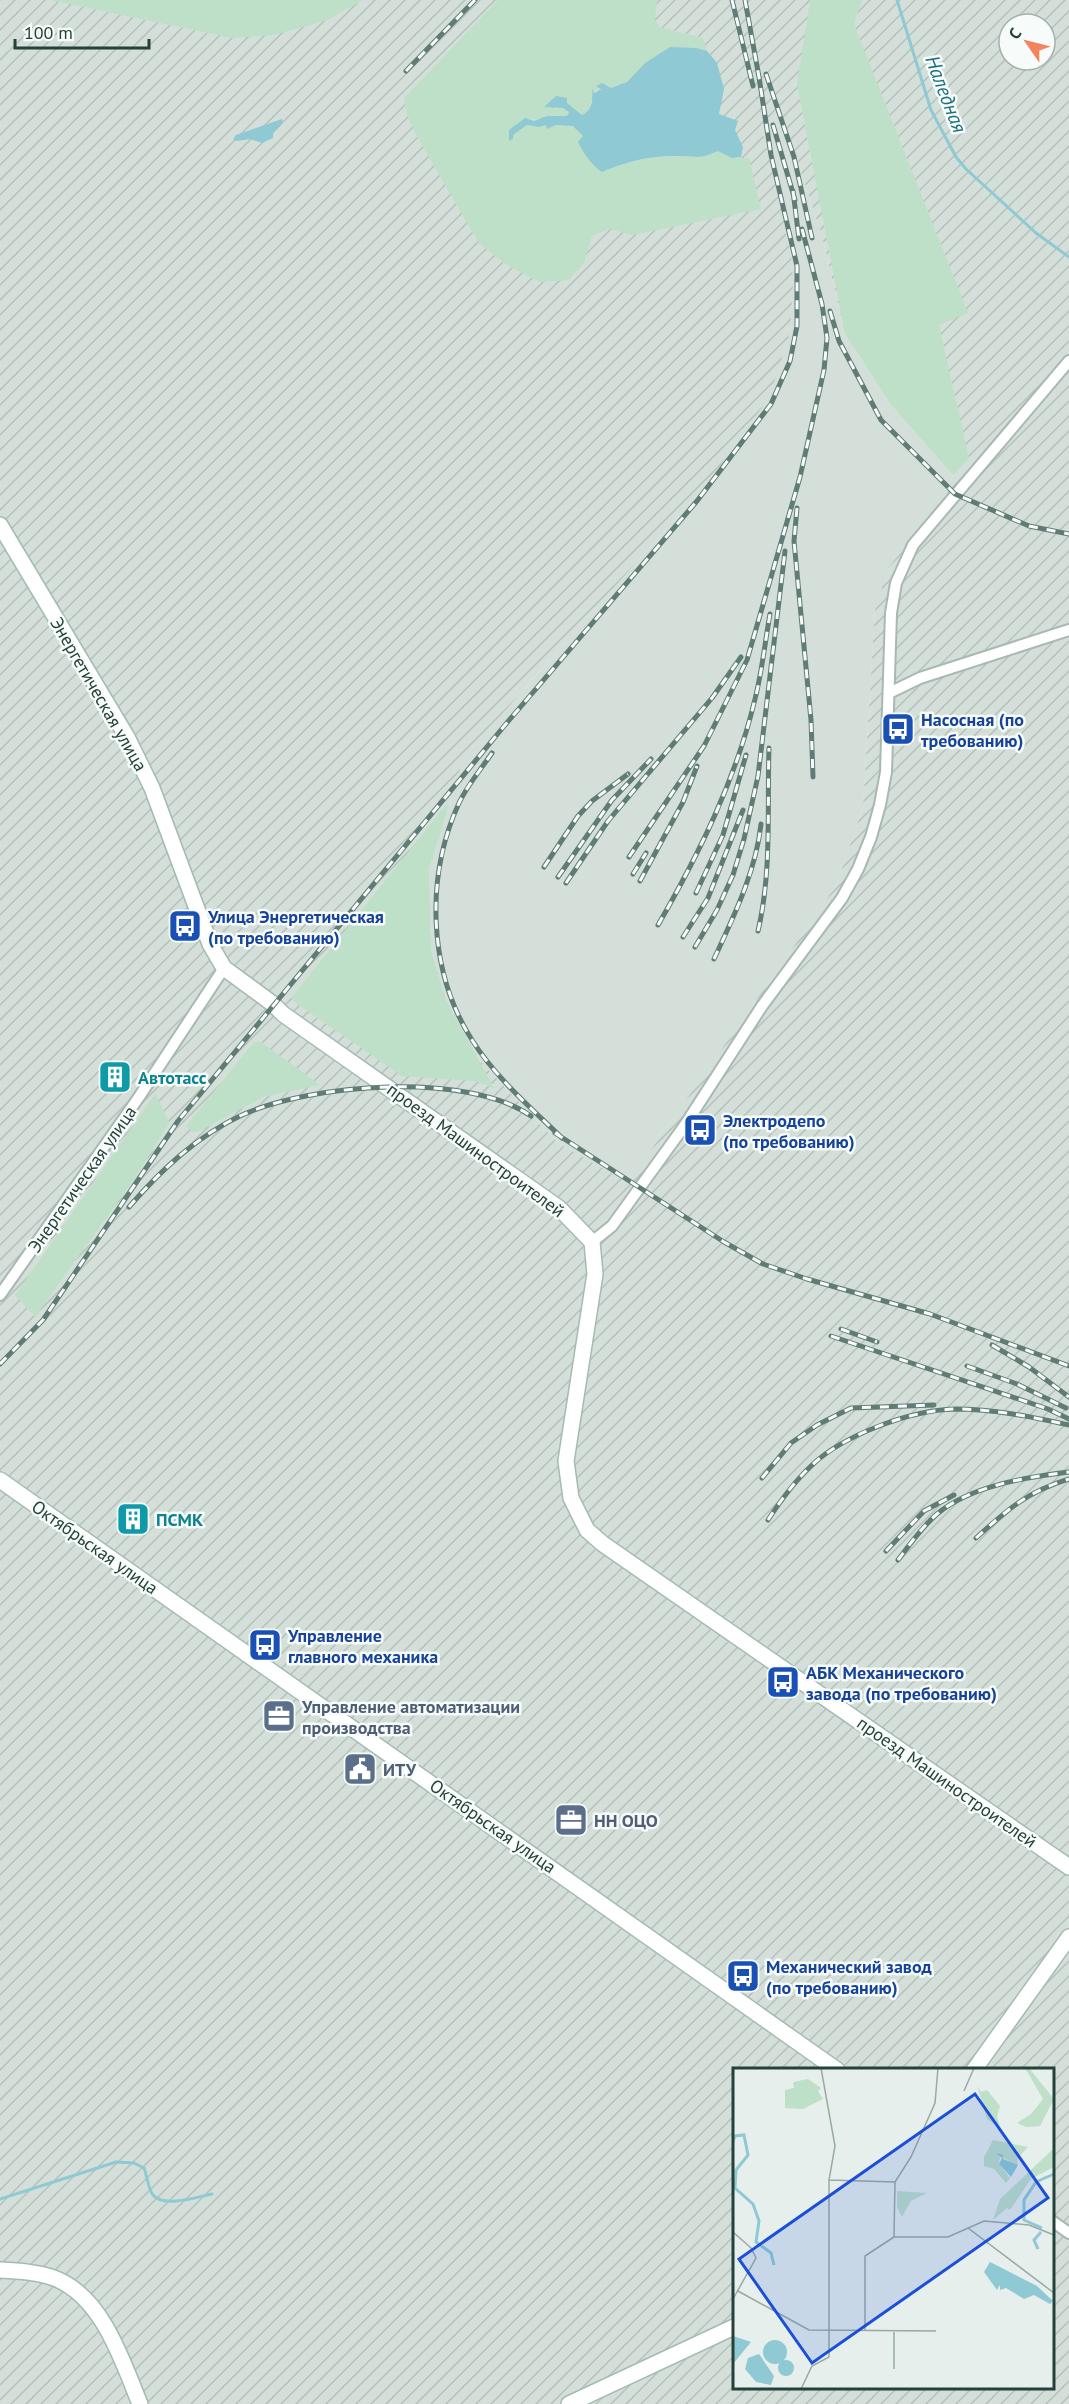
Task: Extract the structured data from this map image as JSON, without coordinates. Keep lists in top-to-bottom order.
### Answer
{
  "streets": {
    "street": ["Энергетическая улица", "проезд Машиностроителей", "Октябрьская улица"]
  },
  "crossings": [
    ["Энергетическая улица", "проезд Машиностроителей"]
  ],
  "water": ["Наледная"],
  "places": {
    "bus stop": [
      "Насосная (по требованию)",
      "Улица Энергетическая (по требованию)",
      "Электродепо (по требованию)",
      "Управление главного механика",
      "АБК Механического завода (по требованию)",
      "Механический завод (по требованию)"
    ],
    "building": ["Автотасс", "ПСМК"],
    "office": ["Управление автоматизации производства", "НН ОЦО"],
    "public building": ["ИТУ"]
  },
  "scale_bar": "100 m",
  "north": "top left"
}
